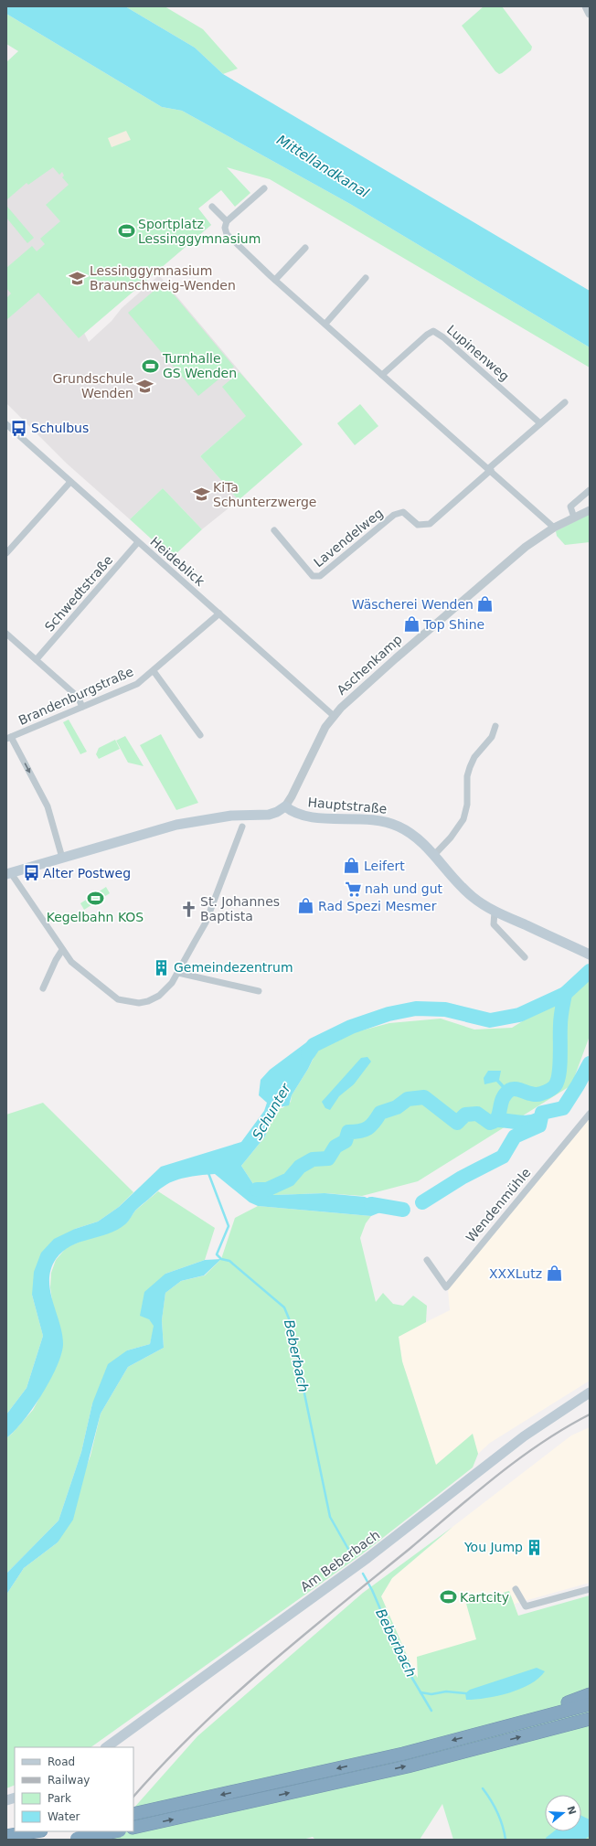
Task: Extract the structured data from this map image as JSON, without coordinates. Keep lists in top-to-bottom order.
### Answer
{
  "streets": {
    "main road": ["Hauptstraße", "Am Beberbach"],
    "street": [
      "Lupinenweg",
      "Lavendelweg",
      "Heideblick",
      "Schwedtstraße",
      "Aschenkamp",
      "Brandenburgstraße",
      "Wendenmühle"
    ]
  },
  "crossings": [
    ["Heideblick", "Schwedtstraße"],
    ["Heideblick", "Aschenkamp"],
    ["Heideblick", "Brandenburgstraße"],
    ["Aschenkamp", "Hauptstraße"]
  ],
  "water": ["Mittellandkanal", "Schunter", "Beberbach"],
  "places": {
    "sports": [
      "Sportplatz Lessinggymnasium",
      "Turnhalle GS Wenden",
      "Kegelbahn KOS",
      "Kartcity"
    ],
    "school or university": ["Lessinggymnasium Braunschweig-Wenden", "Grundschule Wenden", "KiTa Schunterzwerge"],
    "bus stop": ["Schulbus", "Alter Postweg"],
    "shop": [
      "Wäscherei Wenden",
      "Top Shine",
      "Leifert",
      "Rad Spezi Mesmer",
      "XXXLutz"
    ],
    "supermarket": ["nah und gut"],
    "church": ["St. Johannes Baptista"],
    "building": ["Gemeindezentrum", "You Jump"]
  },
  "legend": [
    "Road",
    "Railway",
    "Park",
    "Water"
  ],
  "north": "right"
}
